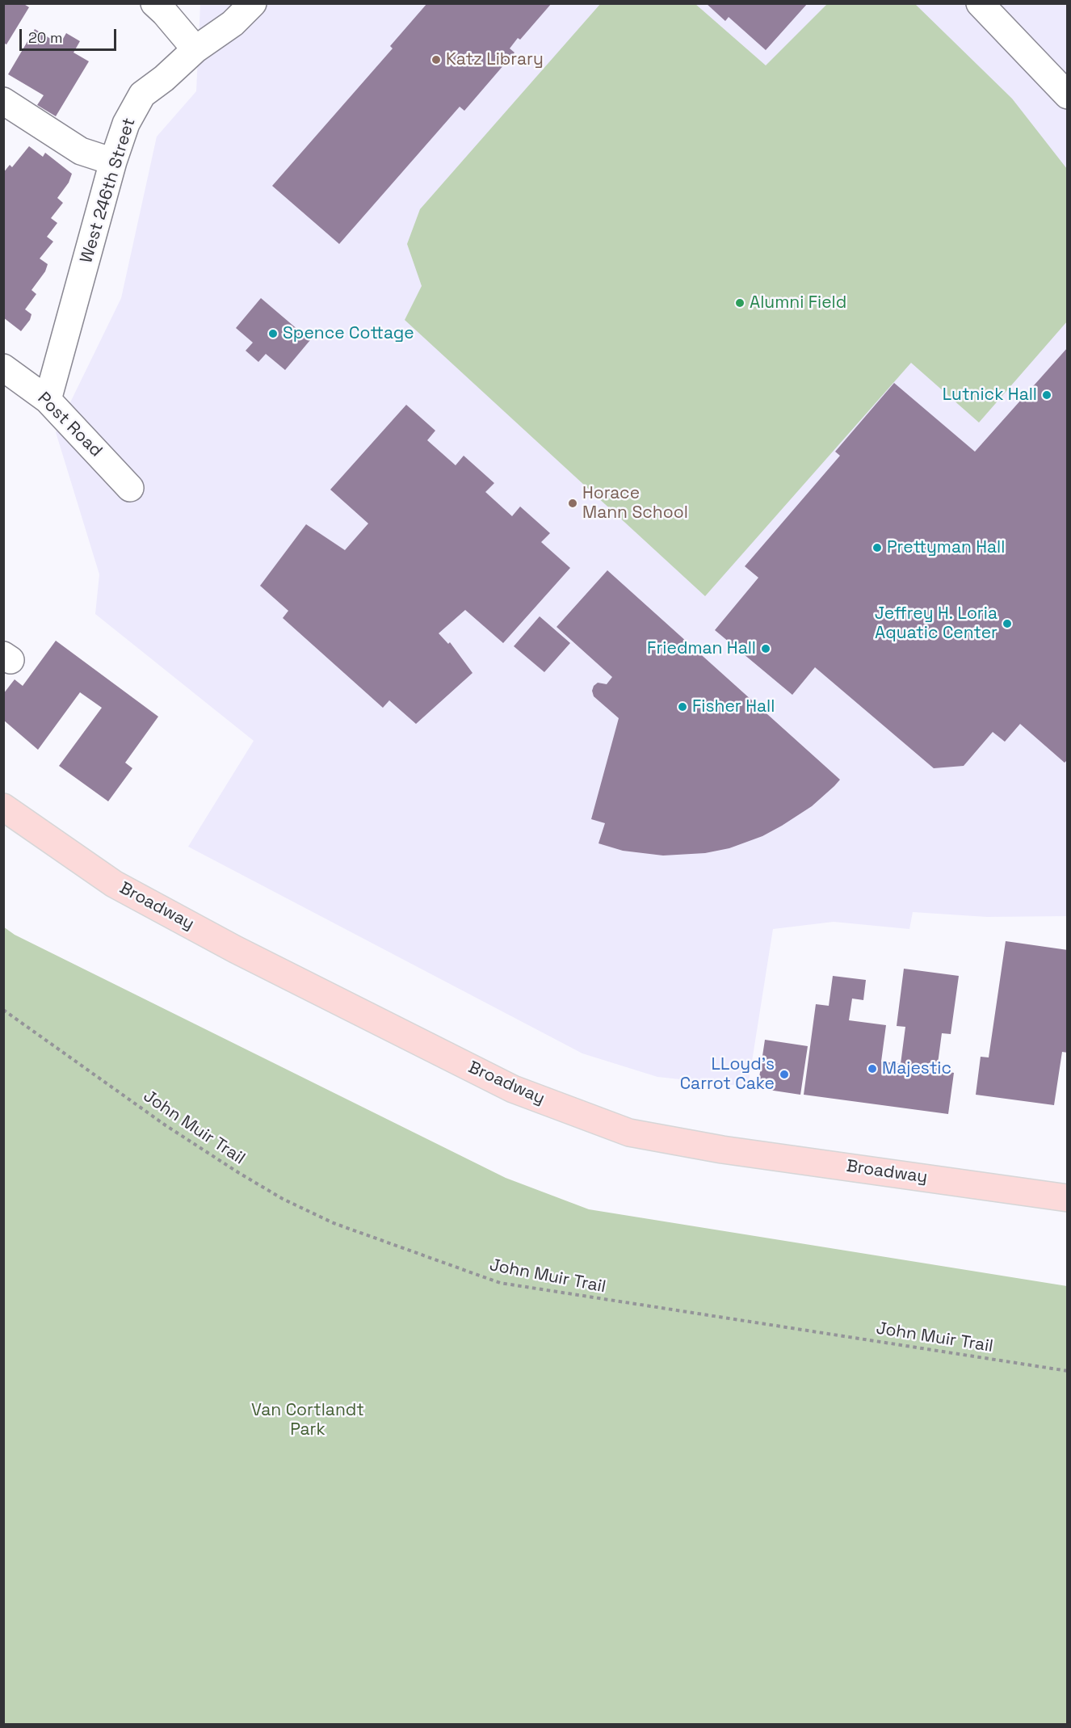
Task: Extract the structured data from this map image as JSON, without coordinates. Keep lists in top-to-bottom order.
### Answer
{
  "streets": {
    "main road": ["Broadway"],
    "street": ["West 246th Street", "Post Road"],
    "path": ["John Muir Trail"]
  },
  "crossings": [
    ["West 246th Street", "Post Road"]
  ],
  "parks": ["Van Cortlandt Park"],
  "places": [
    "Katz Library",
    "Alumni Field",
    "Spence Cottage",
    "Lutnick Hall",
    "Horace Mann School",
    "Prettyman Hall",
    "Jeffrey H. Loria Aquatic Center",
    "Friedman Hall",
    "Fisher Hall",
    "Majestic",
    "LLoyd's Carrot Cake"
  ],
  "scale_bar": "20 m"
}
